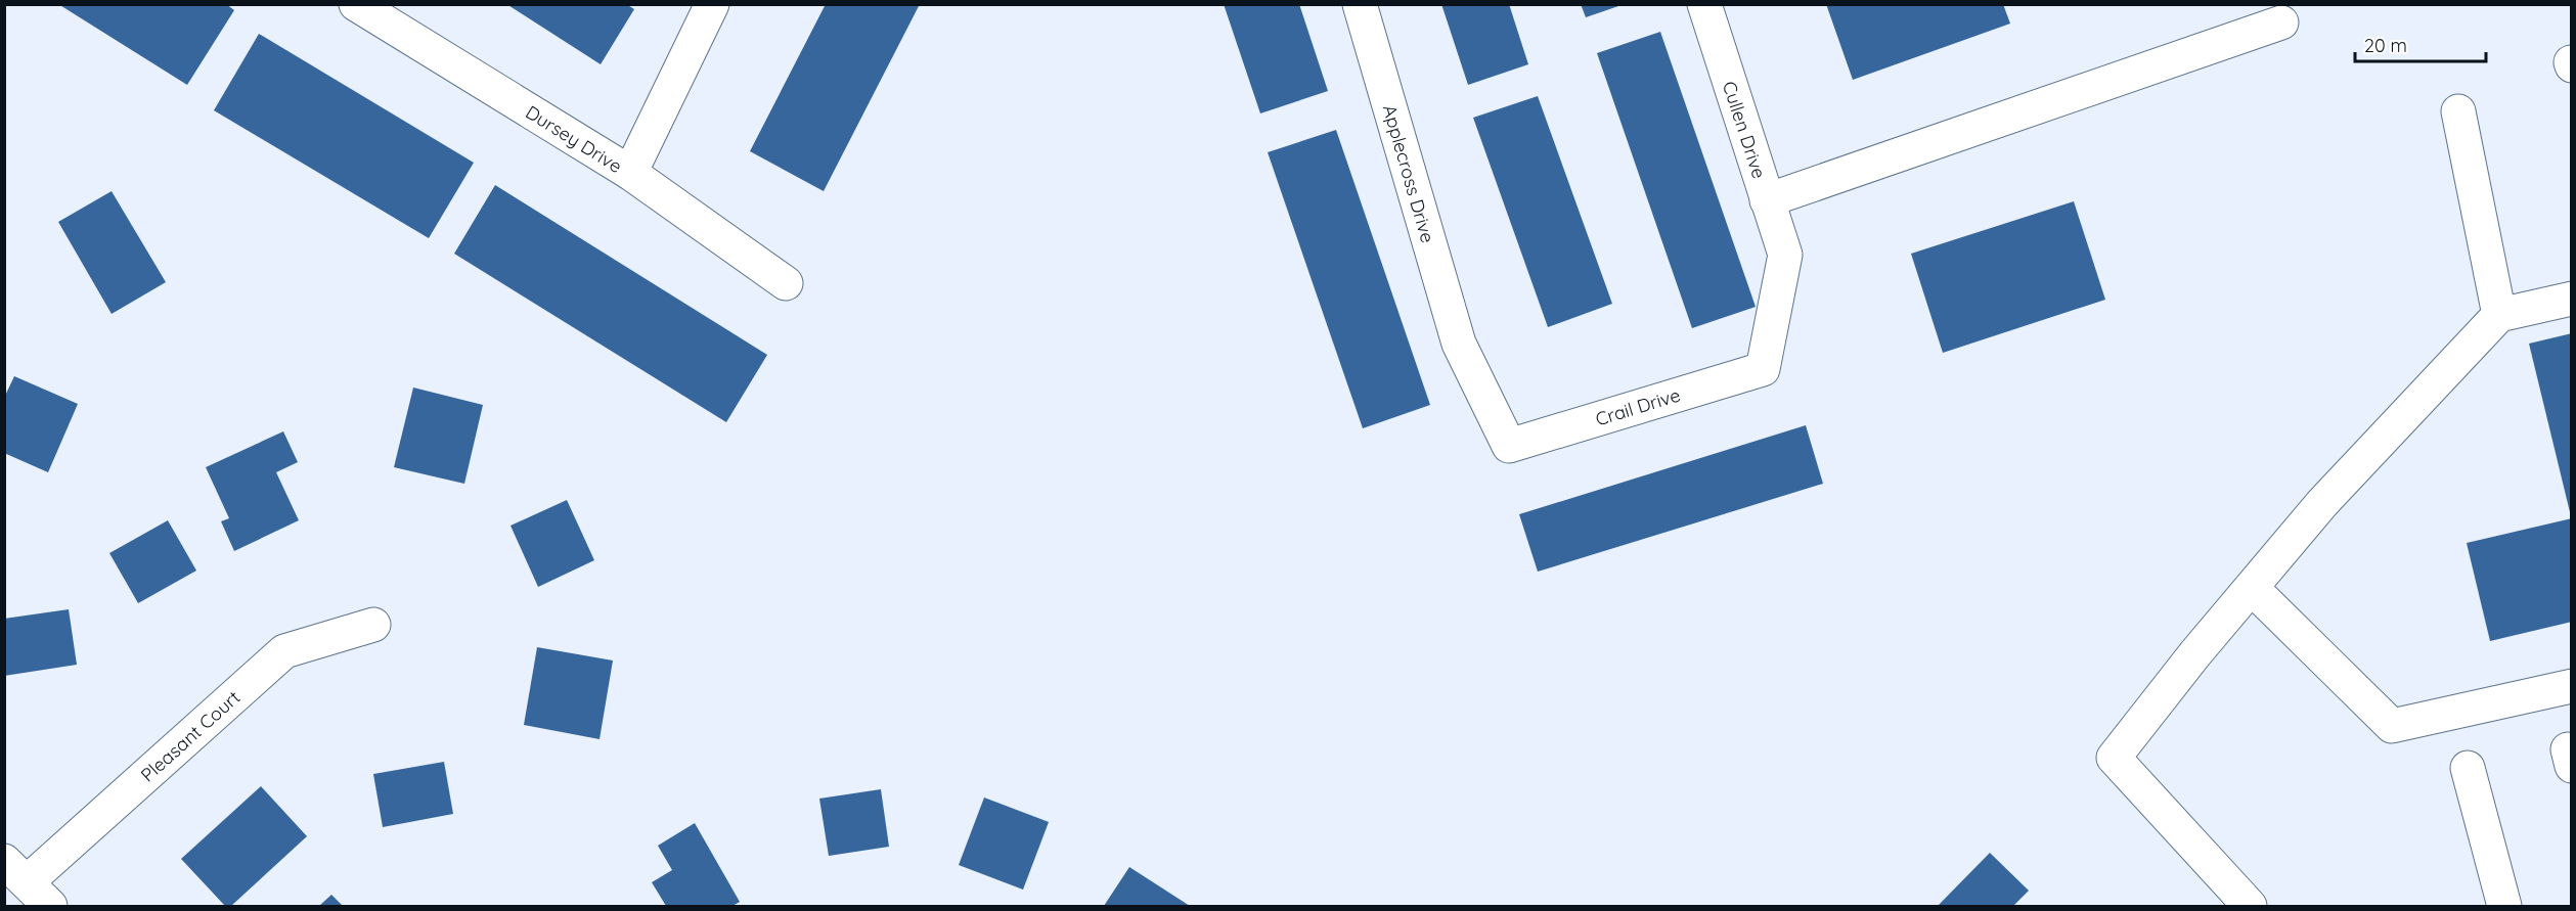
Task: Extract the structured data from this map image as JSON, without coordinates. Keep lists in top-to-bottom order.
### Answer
{
  "streets": {
    "street": [
      "Cullen Drive",
      "Dursey Drive",
      "Applecross Drive",
      "Crail Drive",
      "Pleasant Court"
    ]
  },
  "crossings": [
    ["Cullen Drive", "Crail Drive"],
    ["Applecross Drive", "Crail Drive"]
  ],
  "scale_bar": "20 m"
}
